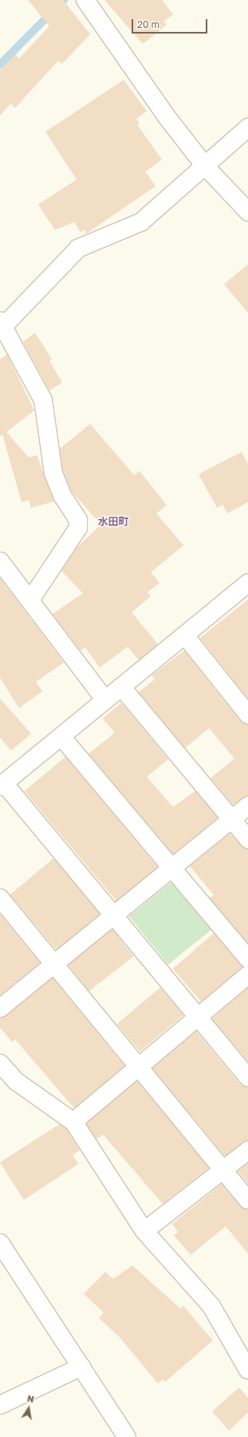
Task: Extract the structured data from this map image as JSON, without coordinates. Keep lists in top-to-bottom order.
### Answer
{
  "districts": ["水田町"],
  "scale_bar": "20 m",
  "north": "top"
}
